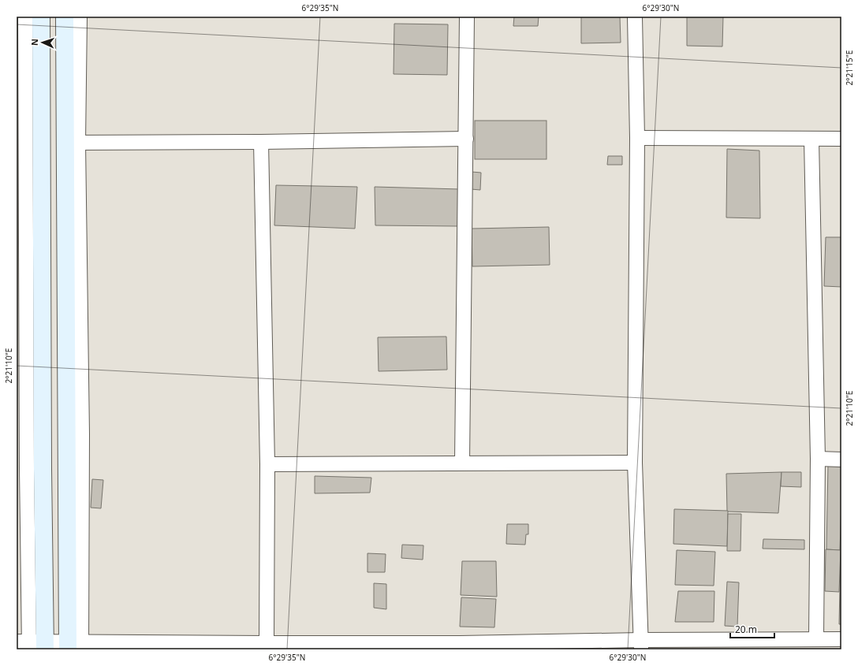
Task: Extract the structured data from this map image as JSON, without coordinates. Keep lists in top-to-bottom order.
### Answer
{
  "scale_bar": "20 m",
  "north": "left",
  "coordinates": [
    "6°29'35\"N",
    "6°29'30\"N",
    "2°21'15\"E",
    "2°21'10\"E"
  ]
}
